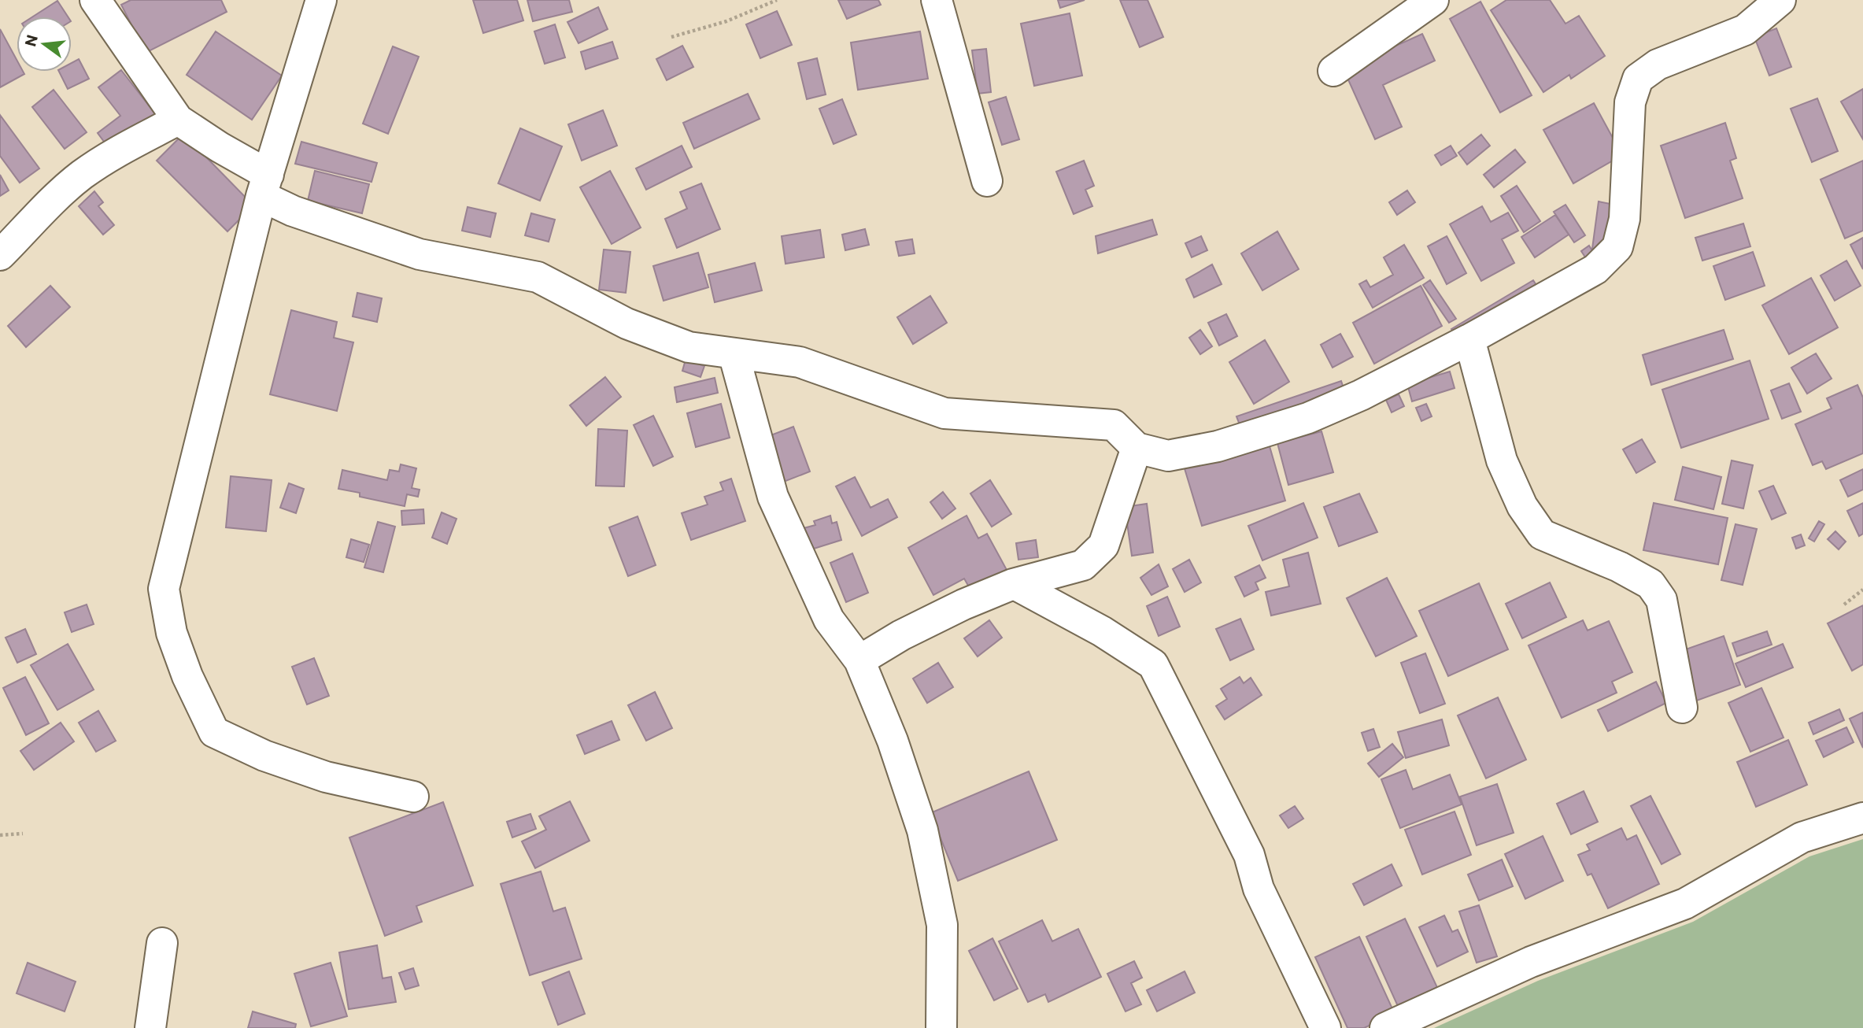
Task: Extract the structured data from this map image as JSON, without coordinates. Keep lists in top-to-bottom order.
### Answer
{
  "north": "left"
}
